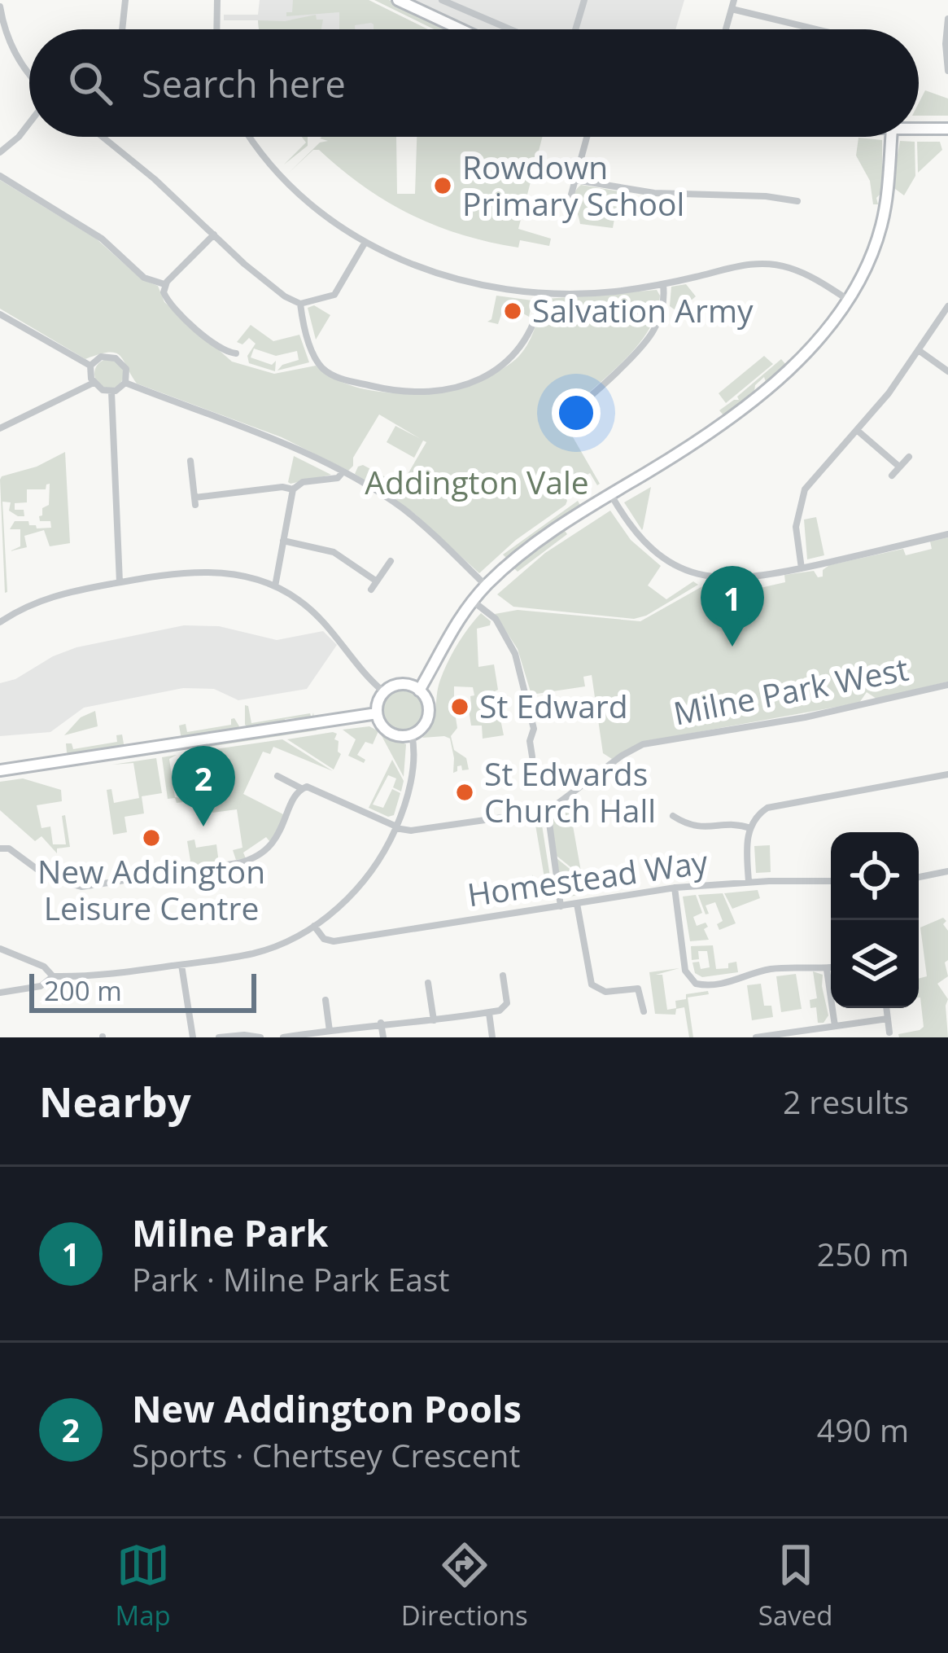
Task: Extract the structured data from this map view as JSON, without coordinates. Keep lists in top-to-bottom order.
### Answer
{
  "streets": {
    "street": ["Milne Park West", "Homestead Way"]
  },
  "parks": ["Addington Vale"],
  "places": [
    "Rowdown Primary School",
    "Salvation Army",
    "St Edward",
    "St Edwards Church Hall",
    "New Addington Leisure Centre"
  ],
  "scale_bar": "200 m",
  "page": {
    "search": "Search here",
    "pins": ["1", "2"],
    "scale": "200 m",
    "heading": ["Nearby", "2 results"],
    "list": [
      {
        "mark": "1",
        "name": "Milne Park",
        "note": "Park · Milne Park East",
        "value": "250 m"
      },
      {
        "mark": "2",
        "name": "New Addington Pools",
        "note": "Sports · Chertsey Crescent",
        "value": "490 m"
      }
    ],
    "nav": ["Map", "Directions", "Saved"]
  }
}
